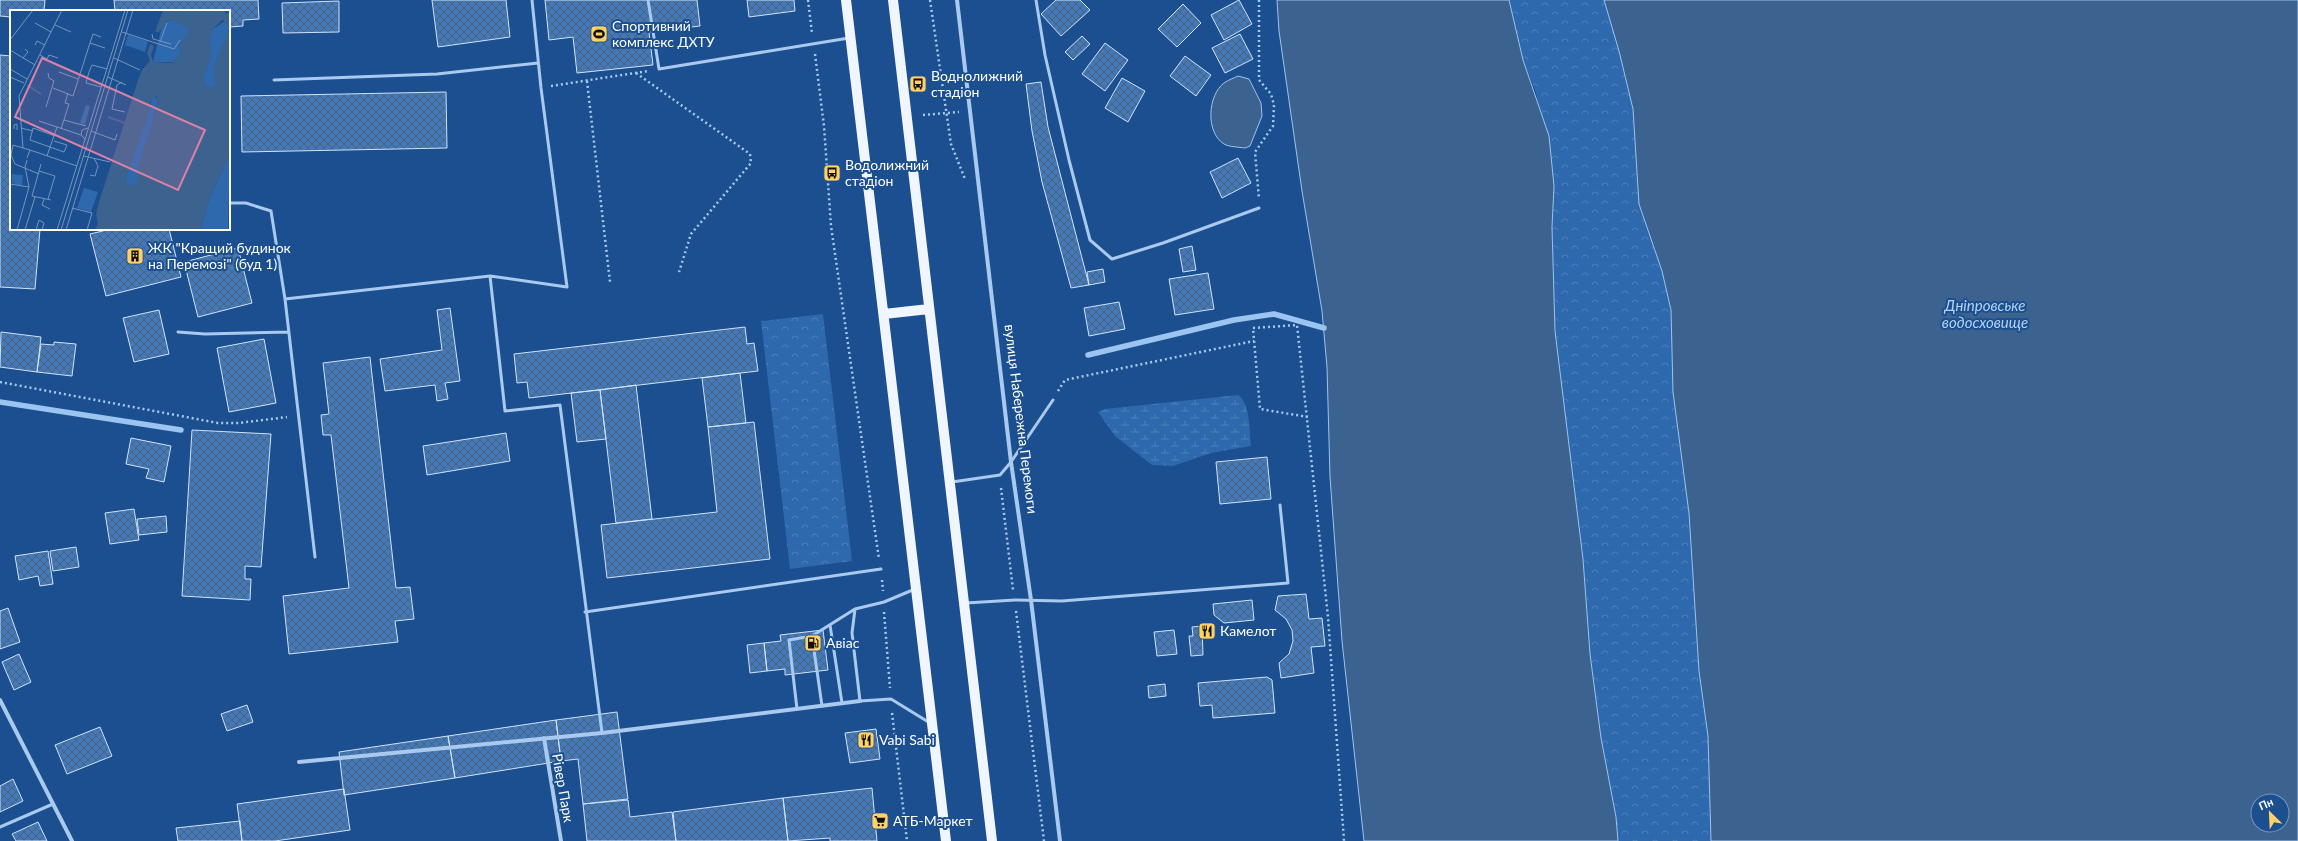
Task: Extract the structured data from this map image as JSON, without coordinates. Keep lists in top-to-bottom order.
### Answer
{
  "streets": {
    "street": ["вулиця Набережна Перемоги", "Рівер Парк"]
  },
  "water": ["Дніпровське водосховище"],
  "places": {
    "sports": ["Спортивний комплекс ДХТУ"],
    "bus stop": ["Воднолижний стадіон", "Водолижний стадіон"],
    "building": ["ЖК \"Кращий будинок на Перемозі\" (буд 1)"],
    "restaurant": ["Камелот", "Vabi Sabi"],
    "fuel station": ["Авіас"],
    "supermarket": ["АТБ-Маркет"]
  },
  "north": "top left"
}
